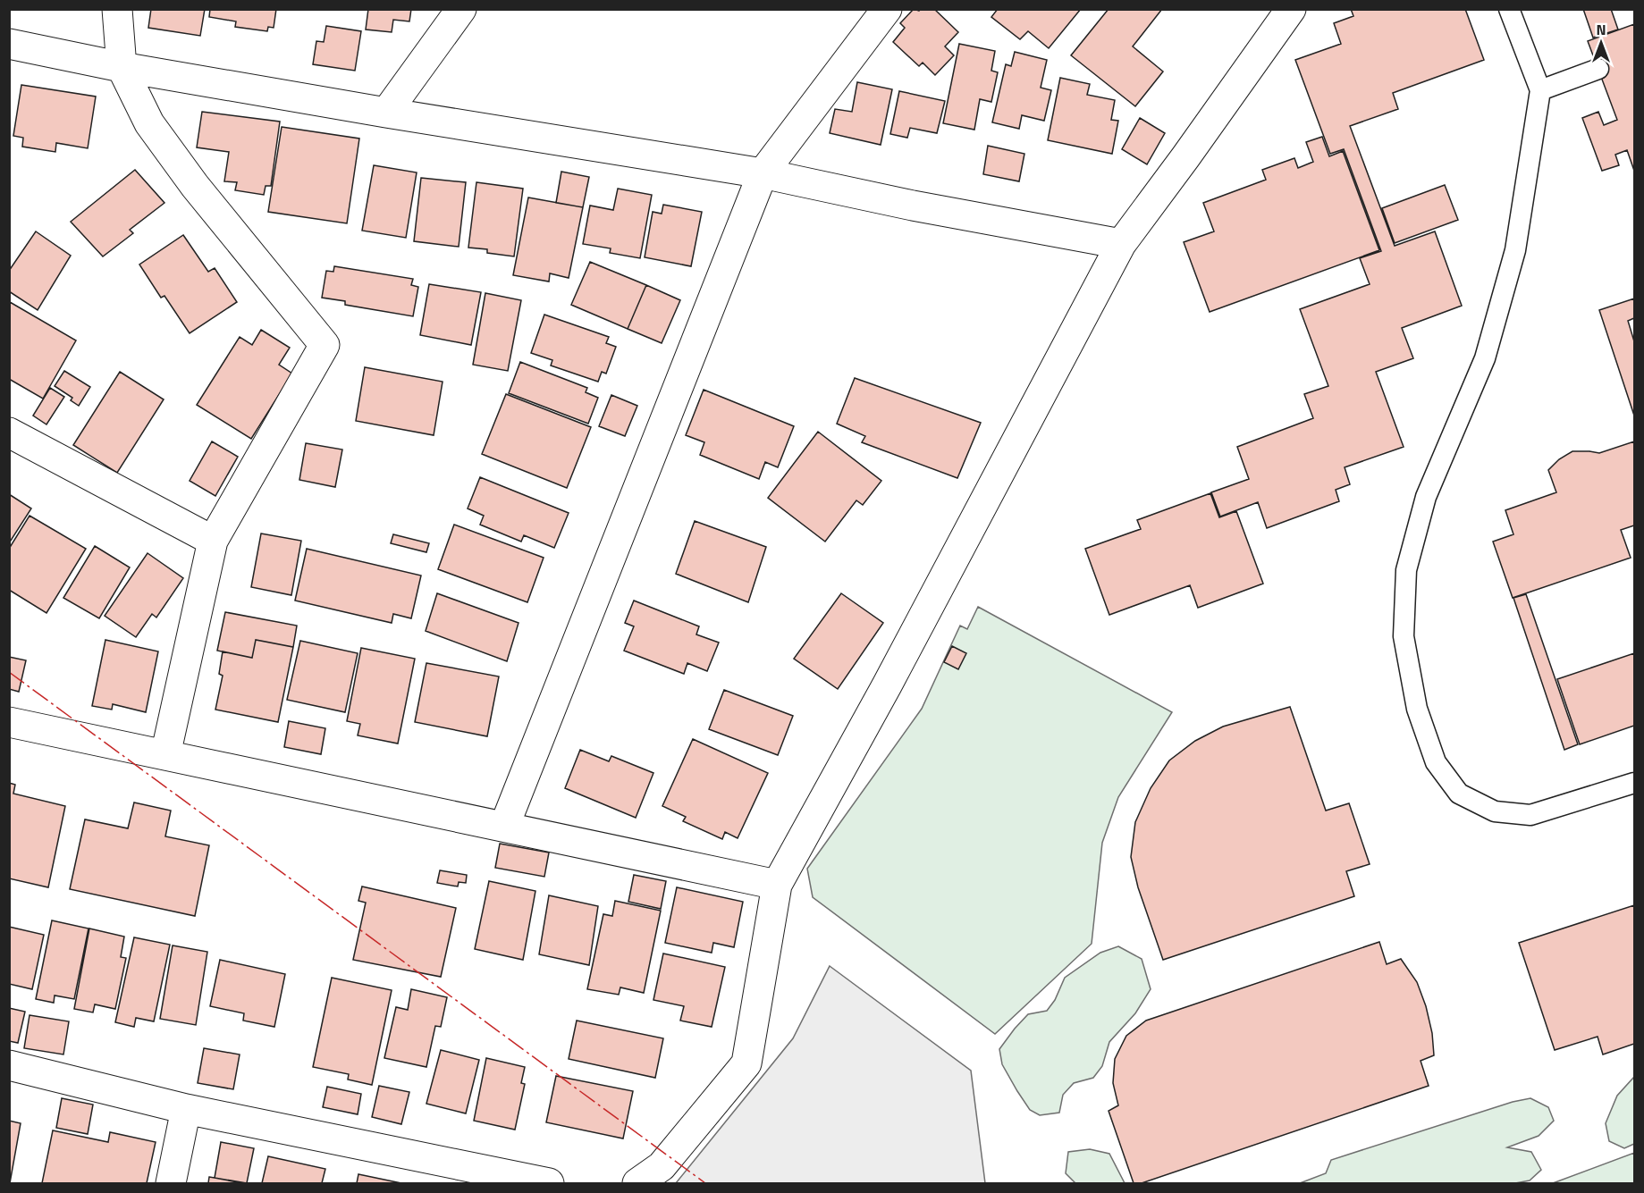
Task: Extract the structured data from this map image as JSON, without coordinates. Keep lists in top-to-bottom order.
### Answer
{
  "north": "top"
}
